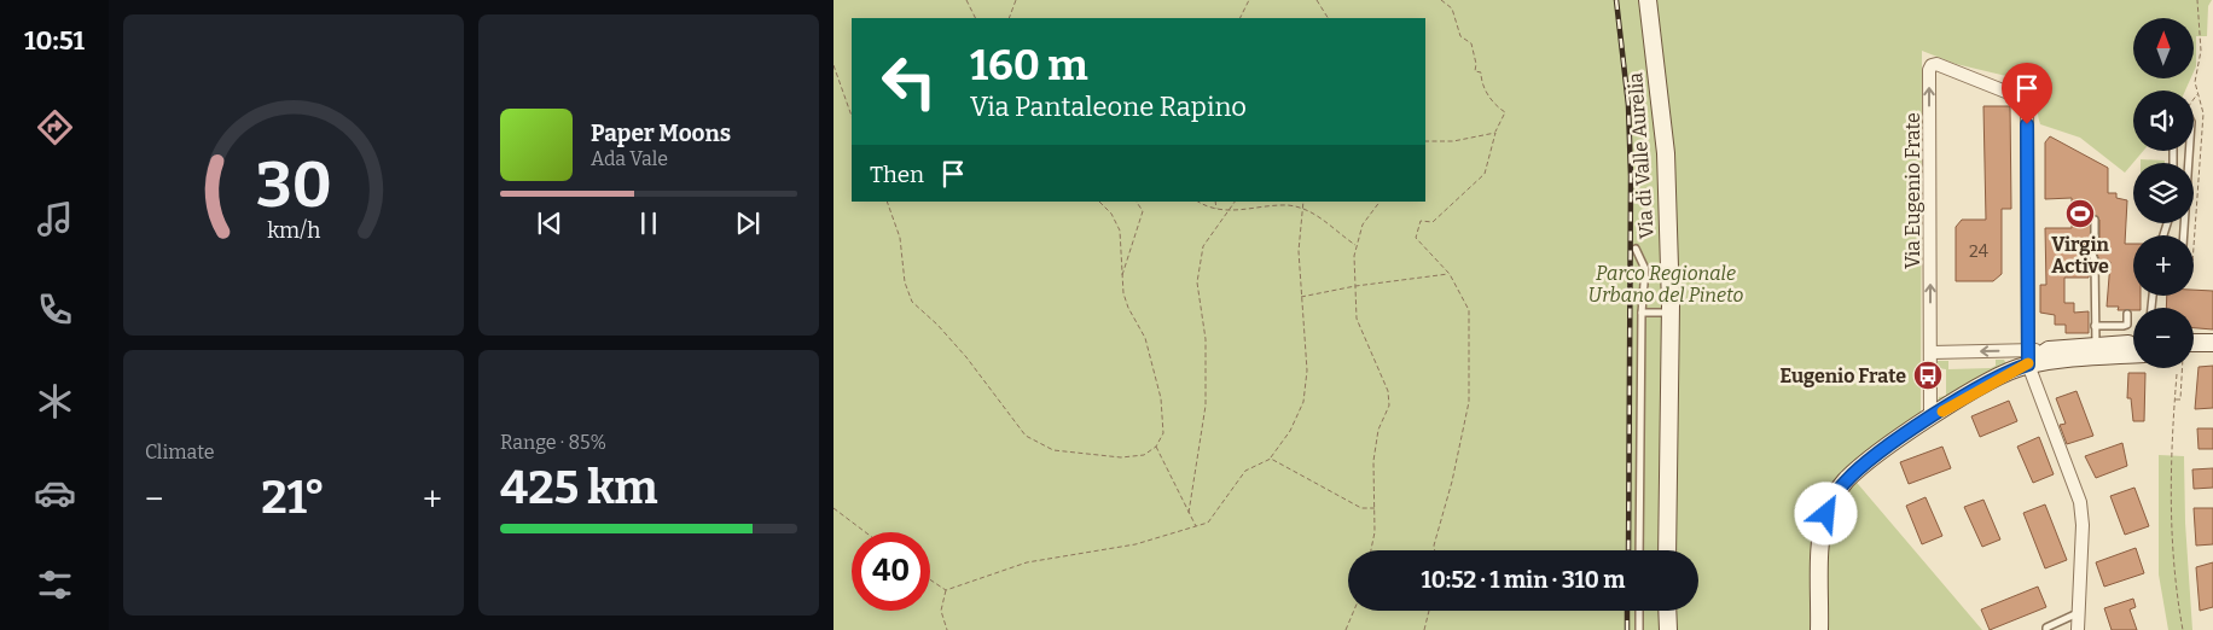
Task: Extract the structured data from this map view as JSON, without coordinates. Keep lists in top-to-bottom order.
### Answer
{
  "streets": {
    "street": ["Via di Valle Aurelia", "Via Eugenio Frate"]
  },
  "parks": ["Parco Regionale Urbano del Pineto"],
  "places": {
    "sports": ["Virgin Active"],
    "bus stop": ["Eugenio Frate"]
  },
  "house_numbers": ["24"],
  "north": "top",
  "page": {
    "tabs": "10:51",
    "map_buttons": ["+", "−"],
    "turn": ["160 m", "Via Pantaleone Rapino"],
    "song": ["Paper Moons", "Ada Vale"],
    "then": "Then",
    "tile": [
      "Climate",
      ["Range · 85%", "425 km"]
    ],
    "heat": ["−", "21°", "+"],
    "limit": "40",
    "trip": "10:52 · 1 min · 310 m",
    "gauge": ["30", "km/h"]
  }
}
